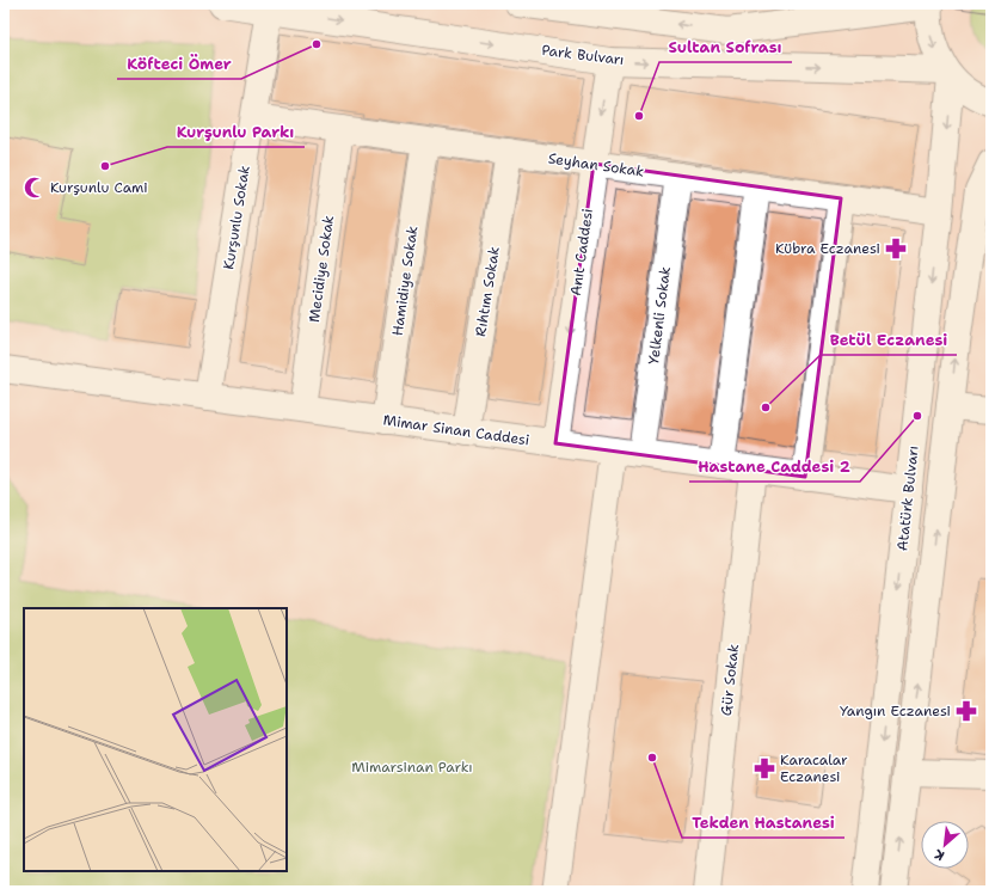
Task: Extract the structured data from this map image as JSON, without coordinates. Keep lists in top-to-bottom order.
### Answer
{
  "streets": {
    "main road": [
      "Park Bulvarı",
      "Seyhan Sokak",
      "Kurşunlu Sokak",
      "Anıt Caddesi",
      "Mecidiye Sokak",
      "Hamidiye Sokak",
      "Rıhtım Sokak",
      "Yelkenli Sokak",
      "Mimar Sinan Caddesi",
      "Atatürk Bulvarı",
      "Gür Sokak"
    ]
  },
  "crossings": [
    ["Park Bulvarı", "Kurşunlu Sokak"],
    ["Park Bulvarı", "Anıt Caddesi"],
    ["Park Bulvarı", "Atatürk Bulvarı"],
    ["Seyhan Sokak", "Kurşunlu Sokak"],
    ["Seyhan Sokak", "Anıt Caddesi"],
    ["Seyhan Sokak", "Mecidiye Sokak"],
    ["Seyhan Sokak", "Hamidiye Sokak"],
    ["Seyhan Sokak", "Rıhtım Sokak"],
    ["Seyhan Sokak", "Yelkenli Sokak"],
    ["Seyhan Sokak", "Atatürk Bulvarı"],
    ["Kurşunlu Sokak", "Mimar Sinan Caddesi"],
    ["Anıt Caddesi", "Mimar Sinan Caddesi"],
    ["Mecidiye Sokak", "Mimar Sinan Caddesi"],
    ["Hamidiye Sokak", "Mimar Sinan Caddesi"],
    ["Rıhtım Sokak", "Mimar Sinan Caddesi"],
    ["Yelkenli Sokak", "Mimar Sinan Caddesi"],
    ["Mimar Sinan Caddesi", "Atatürk Bulvarı"],
    ["Mimar Sinan Caddesi", "Gür Sokak"]
  ],
  "parks": ["Mimarsinan Parkı"],
  "places": {
    "other": [
      "Köfteci Ömer",
      "Sultan Sofrası",
      "Kurşunlu Parkı",
      "Betül Eczanesi",
      "Hastane Caddesi 2",
      "Tekden Hastanesi"
    ],
    "mosque": ["Kurşunlu Cami"],
    "pharmacy": ["Kübra Eczanesi", "Yangın Eczanesi", "Karacalar Eczanesi"]
  },
  "north": "bottom left"
}
